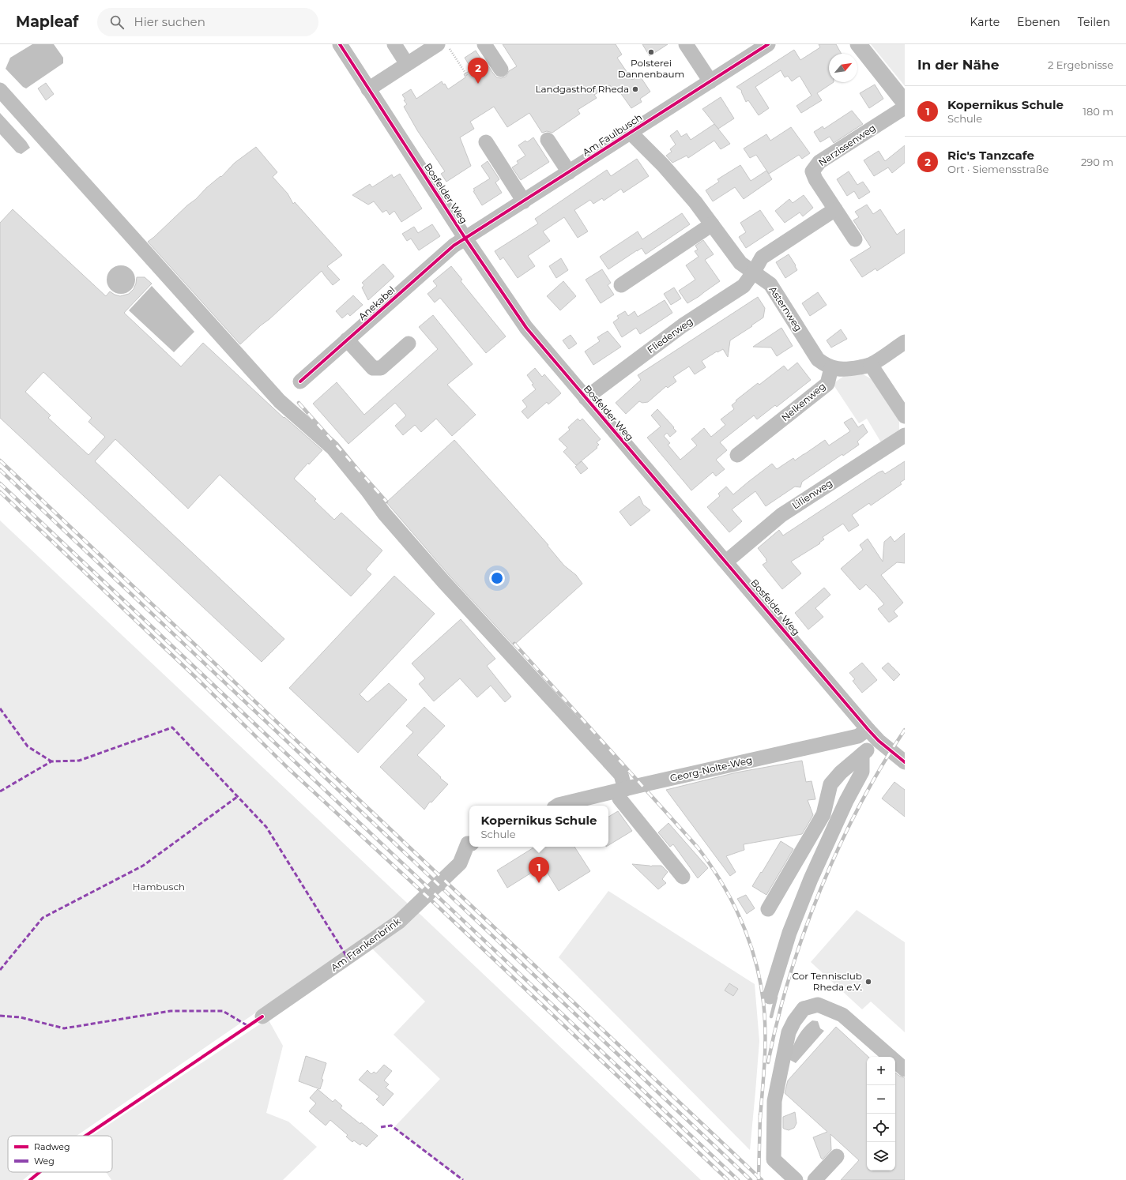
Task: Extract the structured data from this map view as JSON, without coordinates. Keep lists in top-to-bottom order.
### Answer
{
  "streets": {
    "street": [
      "Am Faulbusch",
      "Narzissenweg",
      "Bosfelder Weg",
      "Anekabel",
      "Asternweg",
      "Fliederweg",
      "Nelkenweg",
      "Lilienweg",
      "Georg-Nolte-Weg",
      "Am Frankenbrink"
    ]
  },
  "crossings": [
    ["Am Faulbusch", "Bosfelder Weg"],
    ["Am Faulbusch", "Anekabel"],
    ["Am Faulbusch", "Asternweg"],
    ["Bosfelder Weg", "Anekabel"],
    ["Bosfelder Weg", "Fliederweg"],
    ["Bosfelder Weg", "Lilienweg"],
    ["Bosfelder Weg", "Georg-Nolte-Weg"],
    ["Asternweg", "Fliederweg"],
    ["Asternweg", "Nelkenweg"]
  ],
  "parks": ["Hambusch"],
  "places": ["Polsterei Dannenbaum", "Landgasthof Rheda", "Cor Tennisclub Rheda e.V."],
  "legend": ["Radweg", "Weg"],
  "north": "top right",
  "page": {
    "header": "Mapleaf",
    "search": "Hier suchen",
    "nav": ["Karte", "Ebenen", "Teilen"],
    "heading": ["In der Nähe", "2 Ergebnisse"],
    "pins": ["2", "1"],
    "list": [
      {
        "mark": "1",
        "name": "Kopernikus Schule",
        "note": "Schule",
        "value": "180 m"
      },
      {
        "mark": "2",
        "name": "Ric's Tanzcafe",
        "note": "Ort · Siemensstraße",
        "value": "290 m"
      }
    ],
    "popup": ["Kopernikus Schule", "Schule"],
    "map_buttons": ["+", "−"]
  }
}
